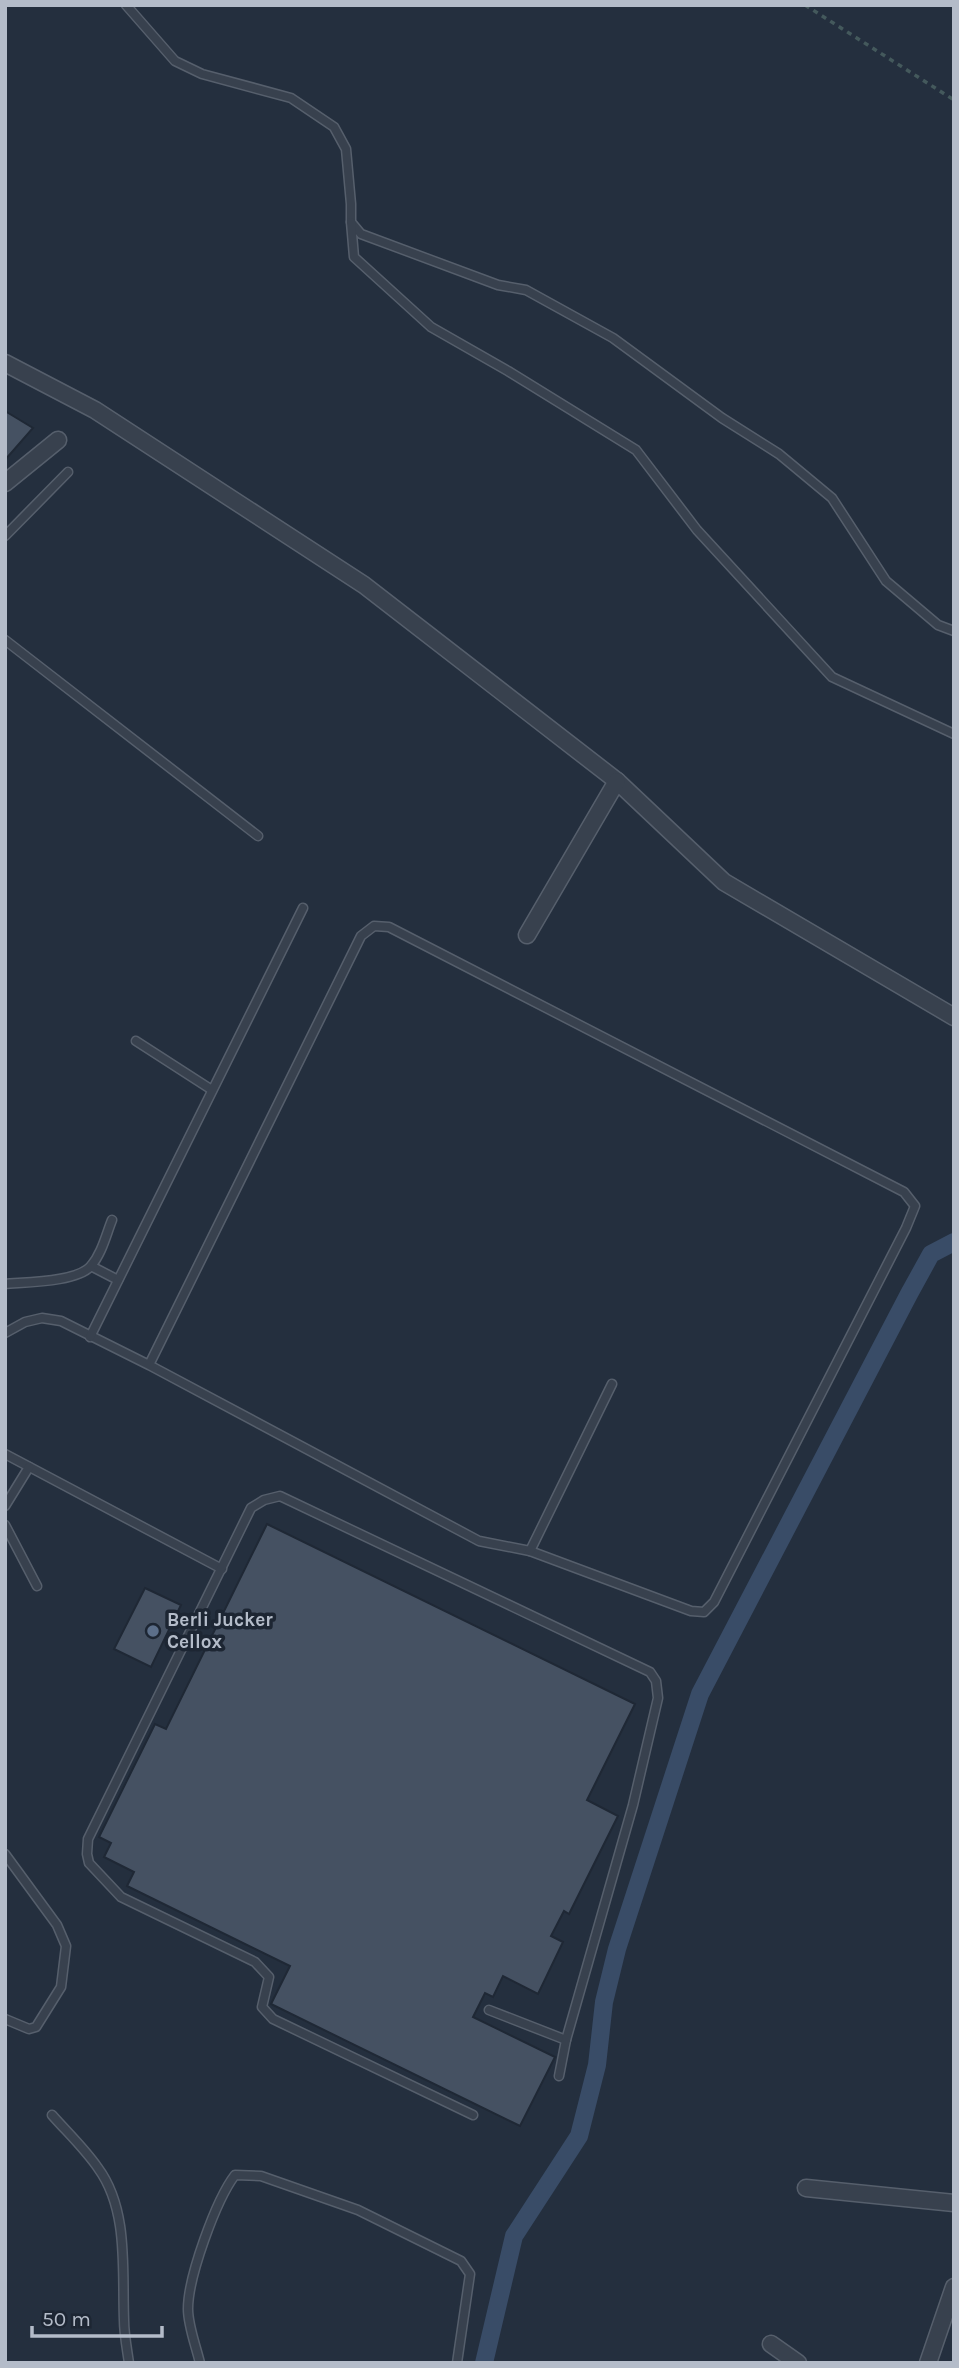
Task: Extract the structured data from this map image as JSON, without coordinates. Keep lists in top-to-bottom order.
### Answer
{
  "places": ["Berli Jucker Cellox"],
  "scale_bar": "50 m"
}
